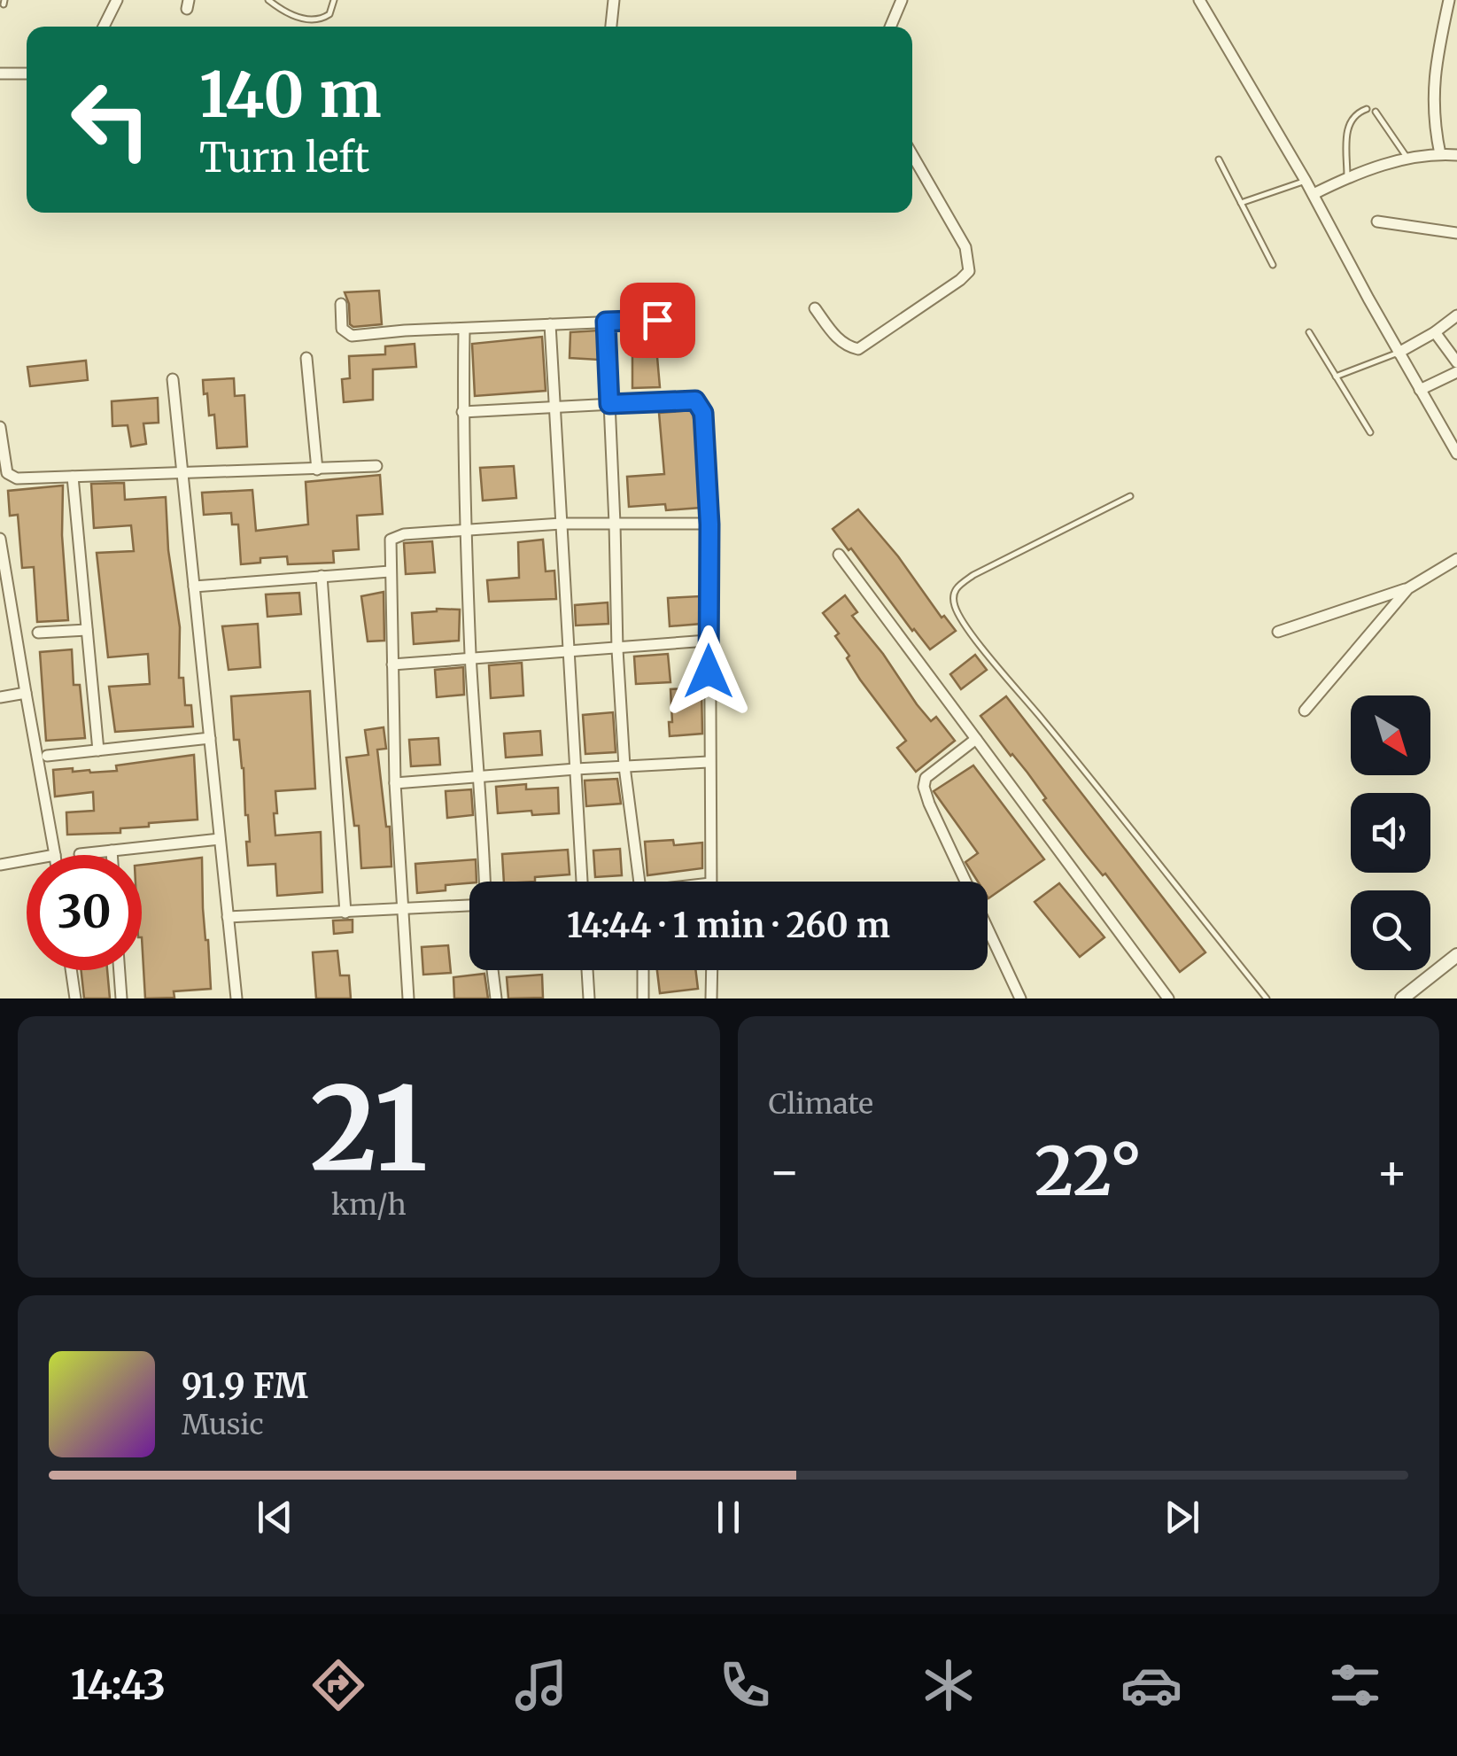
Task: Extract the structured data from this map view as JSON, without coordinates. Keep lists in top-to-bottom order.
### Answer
{
  "north": "bottom right",
  "page": {
    "turn": ["140 m", "Turn left"],
    "limit": "30",
    "trip": "14:44 · 1 min · 260 m",
    "tile": [
      ["21", "km/h"],
      "Climate"
    ],
    "heat": ["−", "22°", "+"],
    "song": ["91.9 FM", "Music"],
    "tabs": "14:43"
  }
}
